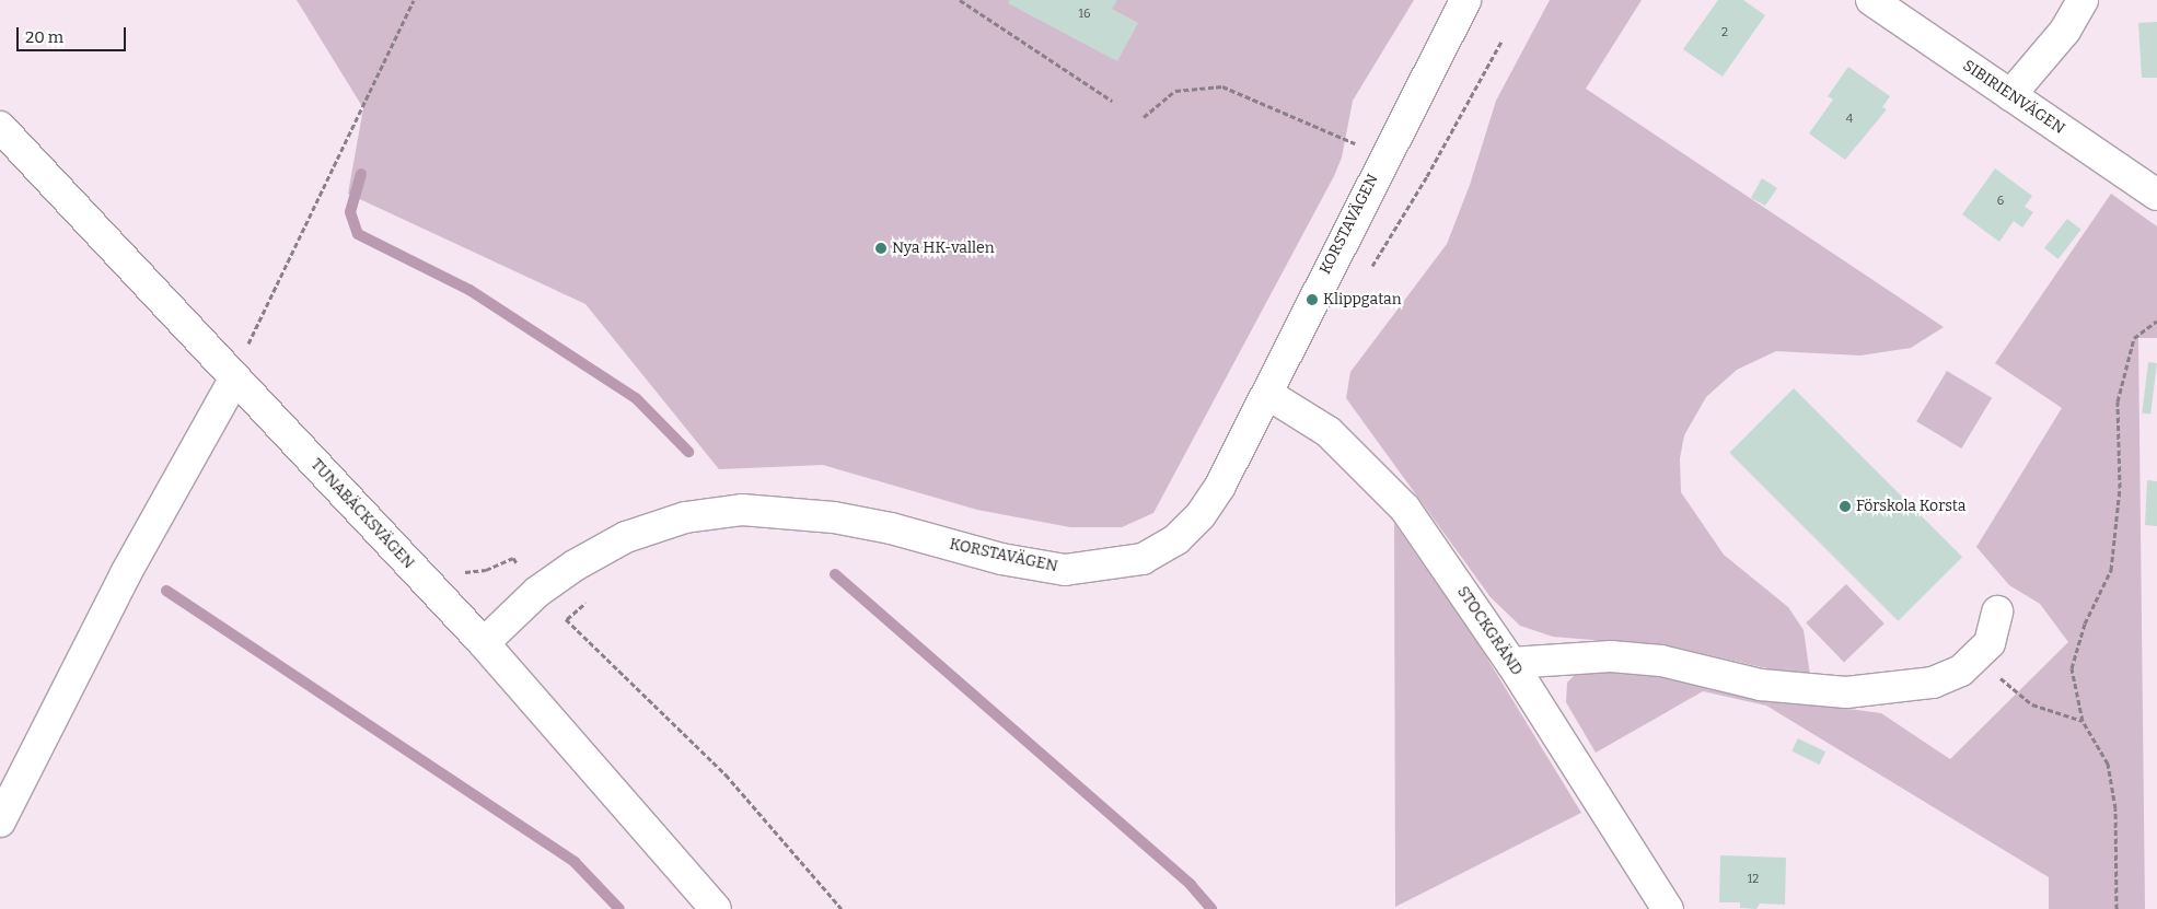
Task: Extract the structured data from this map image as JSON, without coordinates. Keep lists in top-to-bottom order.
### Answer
{
  "streets": {
    "street": [
      "SIBIRIENVÄGEN",
      "KORSTAVÄGEN",
      "TUNABÄCKSVÄGEN",
      "STOCKGRÄND"
    ]
  },
  "crossings": [
    ["KORSTAVÄGEN", "TUNABÄCKSVÄGEN"],
    ["KORSTAVÄGEN", "STOCKGRÄND"]
  ],
  "places": ["Nya HK-vallen", "Klippgatan", "Förskola Korsta"],
  "house_numbers": [
    "16",
    "2",
    "4",
    "6",
    "12"
  ],
  "scale_bar": "20 m"
}
